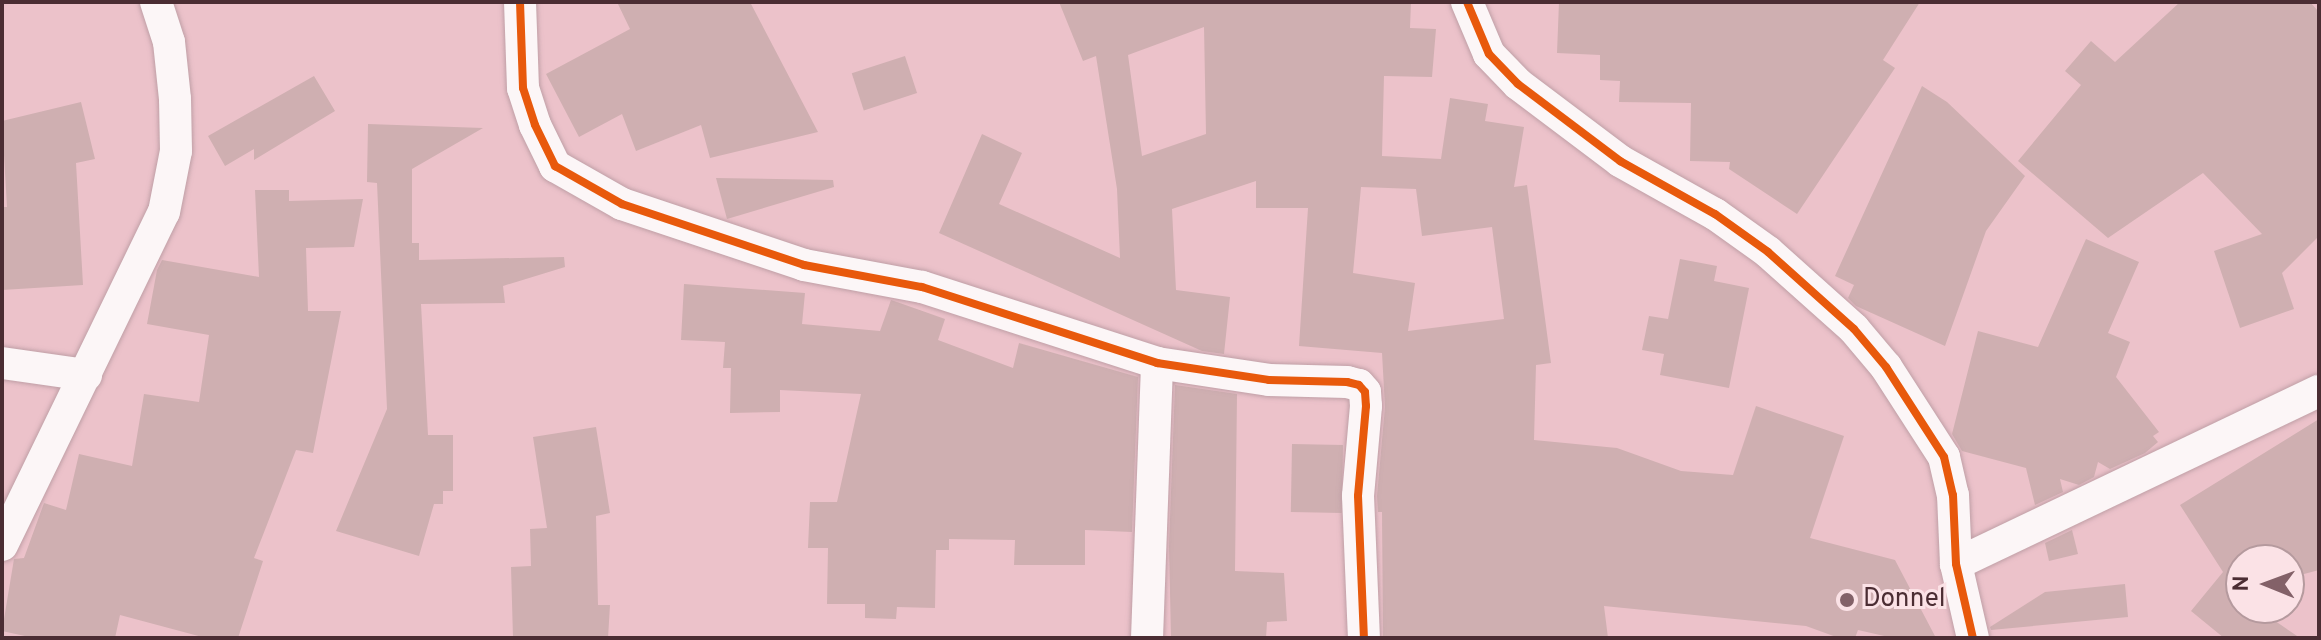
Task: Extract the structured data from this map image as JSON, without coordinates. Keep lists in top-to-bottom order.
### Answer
{
  "places": ["Donnel"],
  "north": "left"
}
